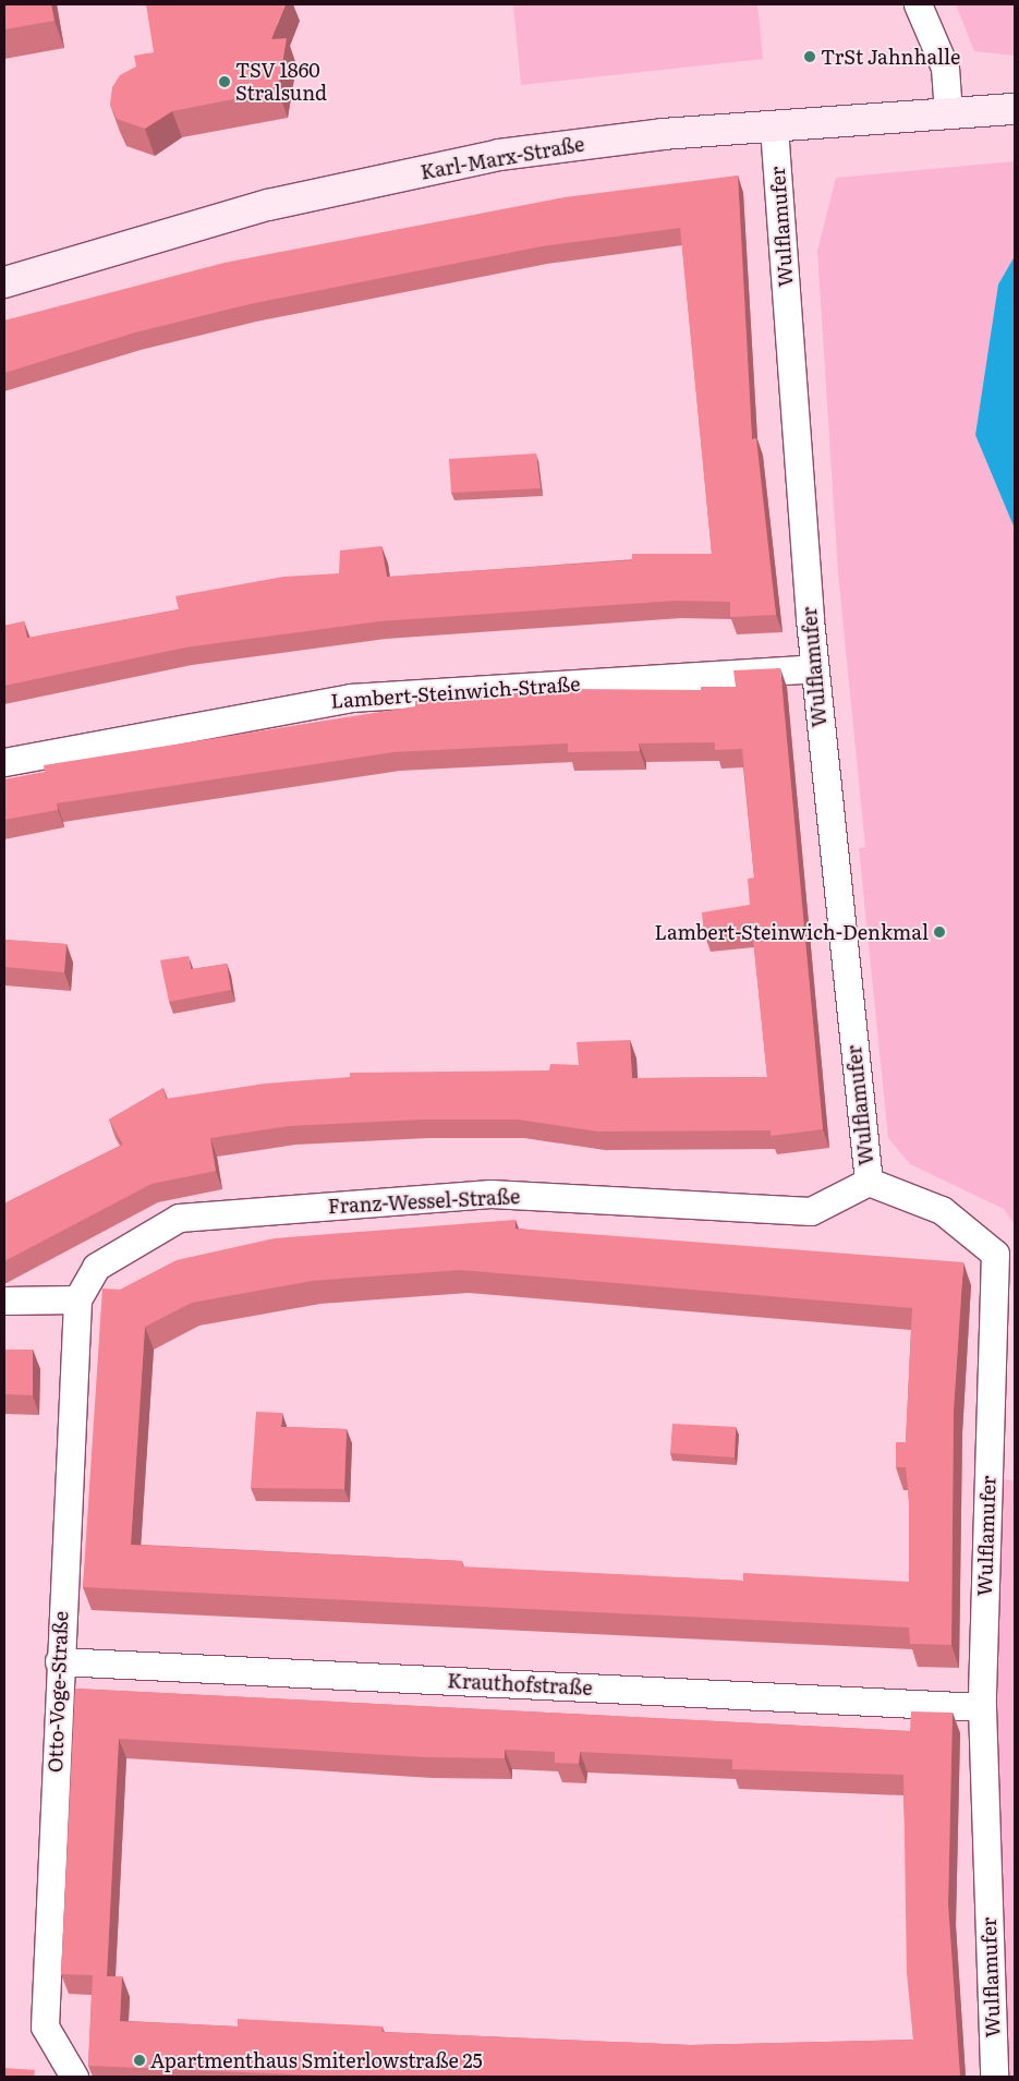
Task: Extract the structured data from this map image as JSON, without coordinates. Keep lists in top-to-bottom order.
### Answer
{
  "streets": {
    "main road": ["Karl-Marx-Straße"],
    "street": [
      "Wulflamufer",
      "Lambert-Steinwich-Straße",
      "Franz-Wessel-Straße",
      "Krauthofstraße",
      "Otto-Voge-Straße"
    ]
  },
  "crossings": [
    ["Karl-Marx-Straße", "Wulflamufer"],
    ["Wulflamufer", "Lambert-Steinwich-Straße"],
    ["Wulflamufer", "Franz-Wessel-Straße"],
    ["Wulflamufer", "Krauthofstraße"],
    ["Franz-Wessel-Straße", "Otto-Voge-Straße"],
    ["Krauthofstraße", "Otto-Voge-Straße"]
  ],
  "places": [
    "TrSt Jahnhalle",
    "TSV 1860 Stralsund",
    "Lambert-Steinwich-Denkmal",
    "Apartmenthaus Smiterlowstraße 25"
  ]
}
